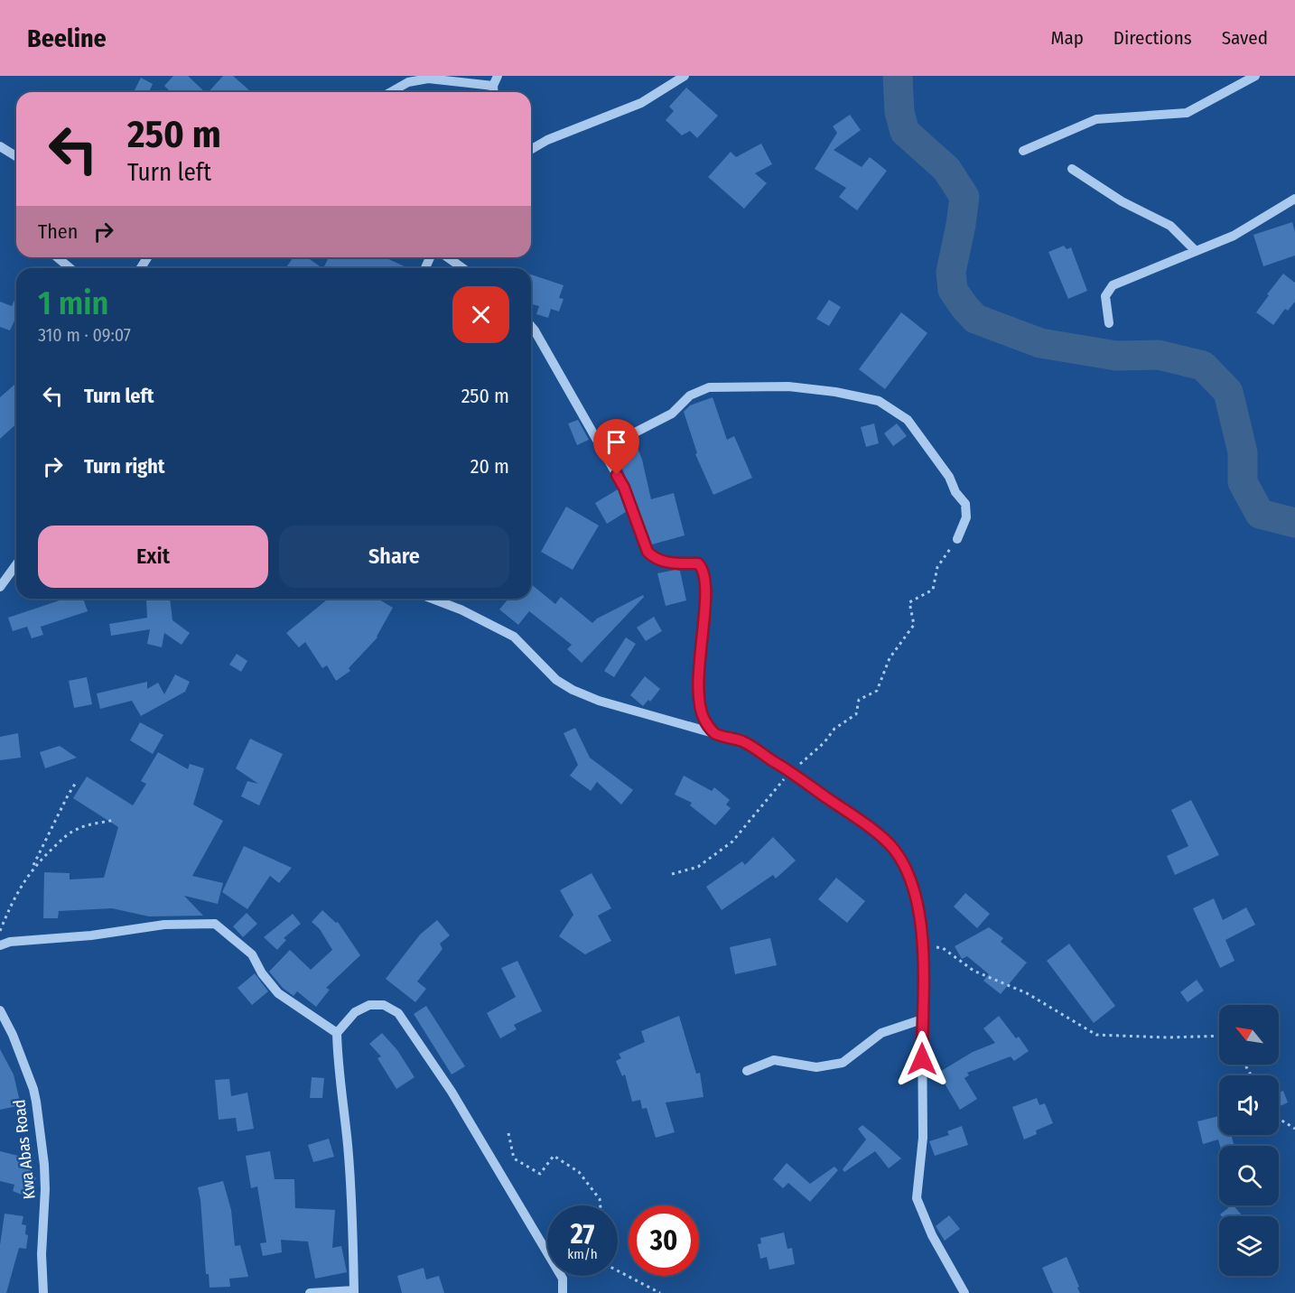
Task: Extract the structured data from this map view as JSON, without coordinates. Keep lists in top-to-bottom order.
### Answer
{
  "streets": {
    "street": ["Kwa Abas Road"]
  },
  "north": "top left",
  "page": {
    "header": "Beeline",
    "nav": ["Map", "Directions", "Saved"],
    "turn": ["250 m", "Turn left"],
    "then": "Then",
    "heading": ["1 min", "310 m · 09:07"],
    "list": [
      {
        "name": "Turn left",
        "value": "250 m"
      },
      {
        "name": "Turn right",
        "value": "20 m"
      }
    ],
    "buttons": ["Exit", "Share"],
    "speed": "27 km/h",
    "limit": "30"
  }
}
